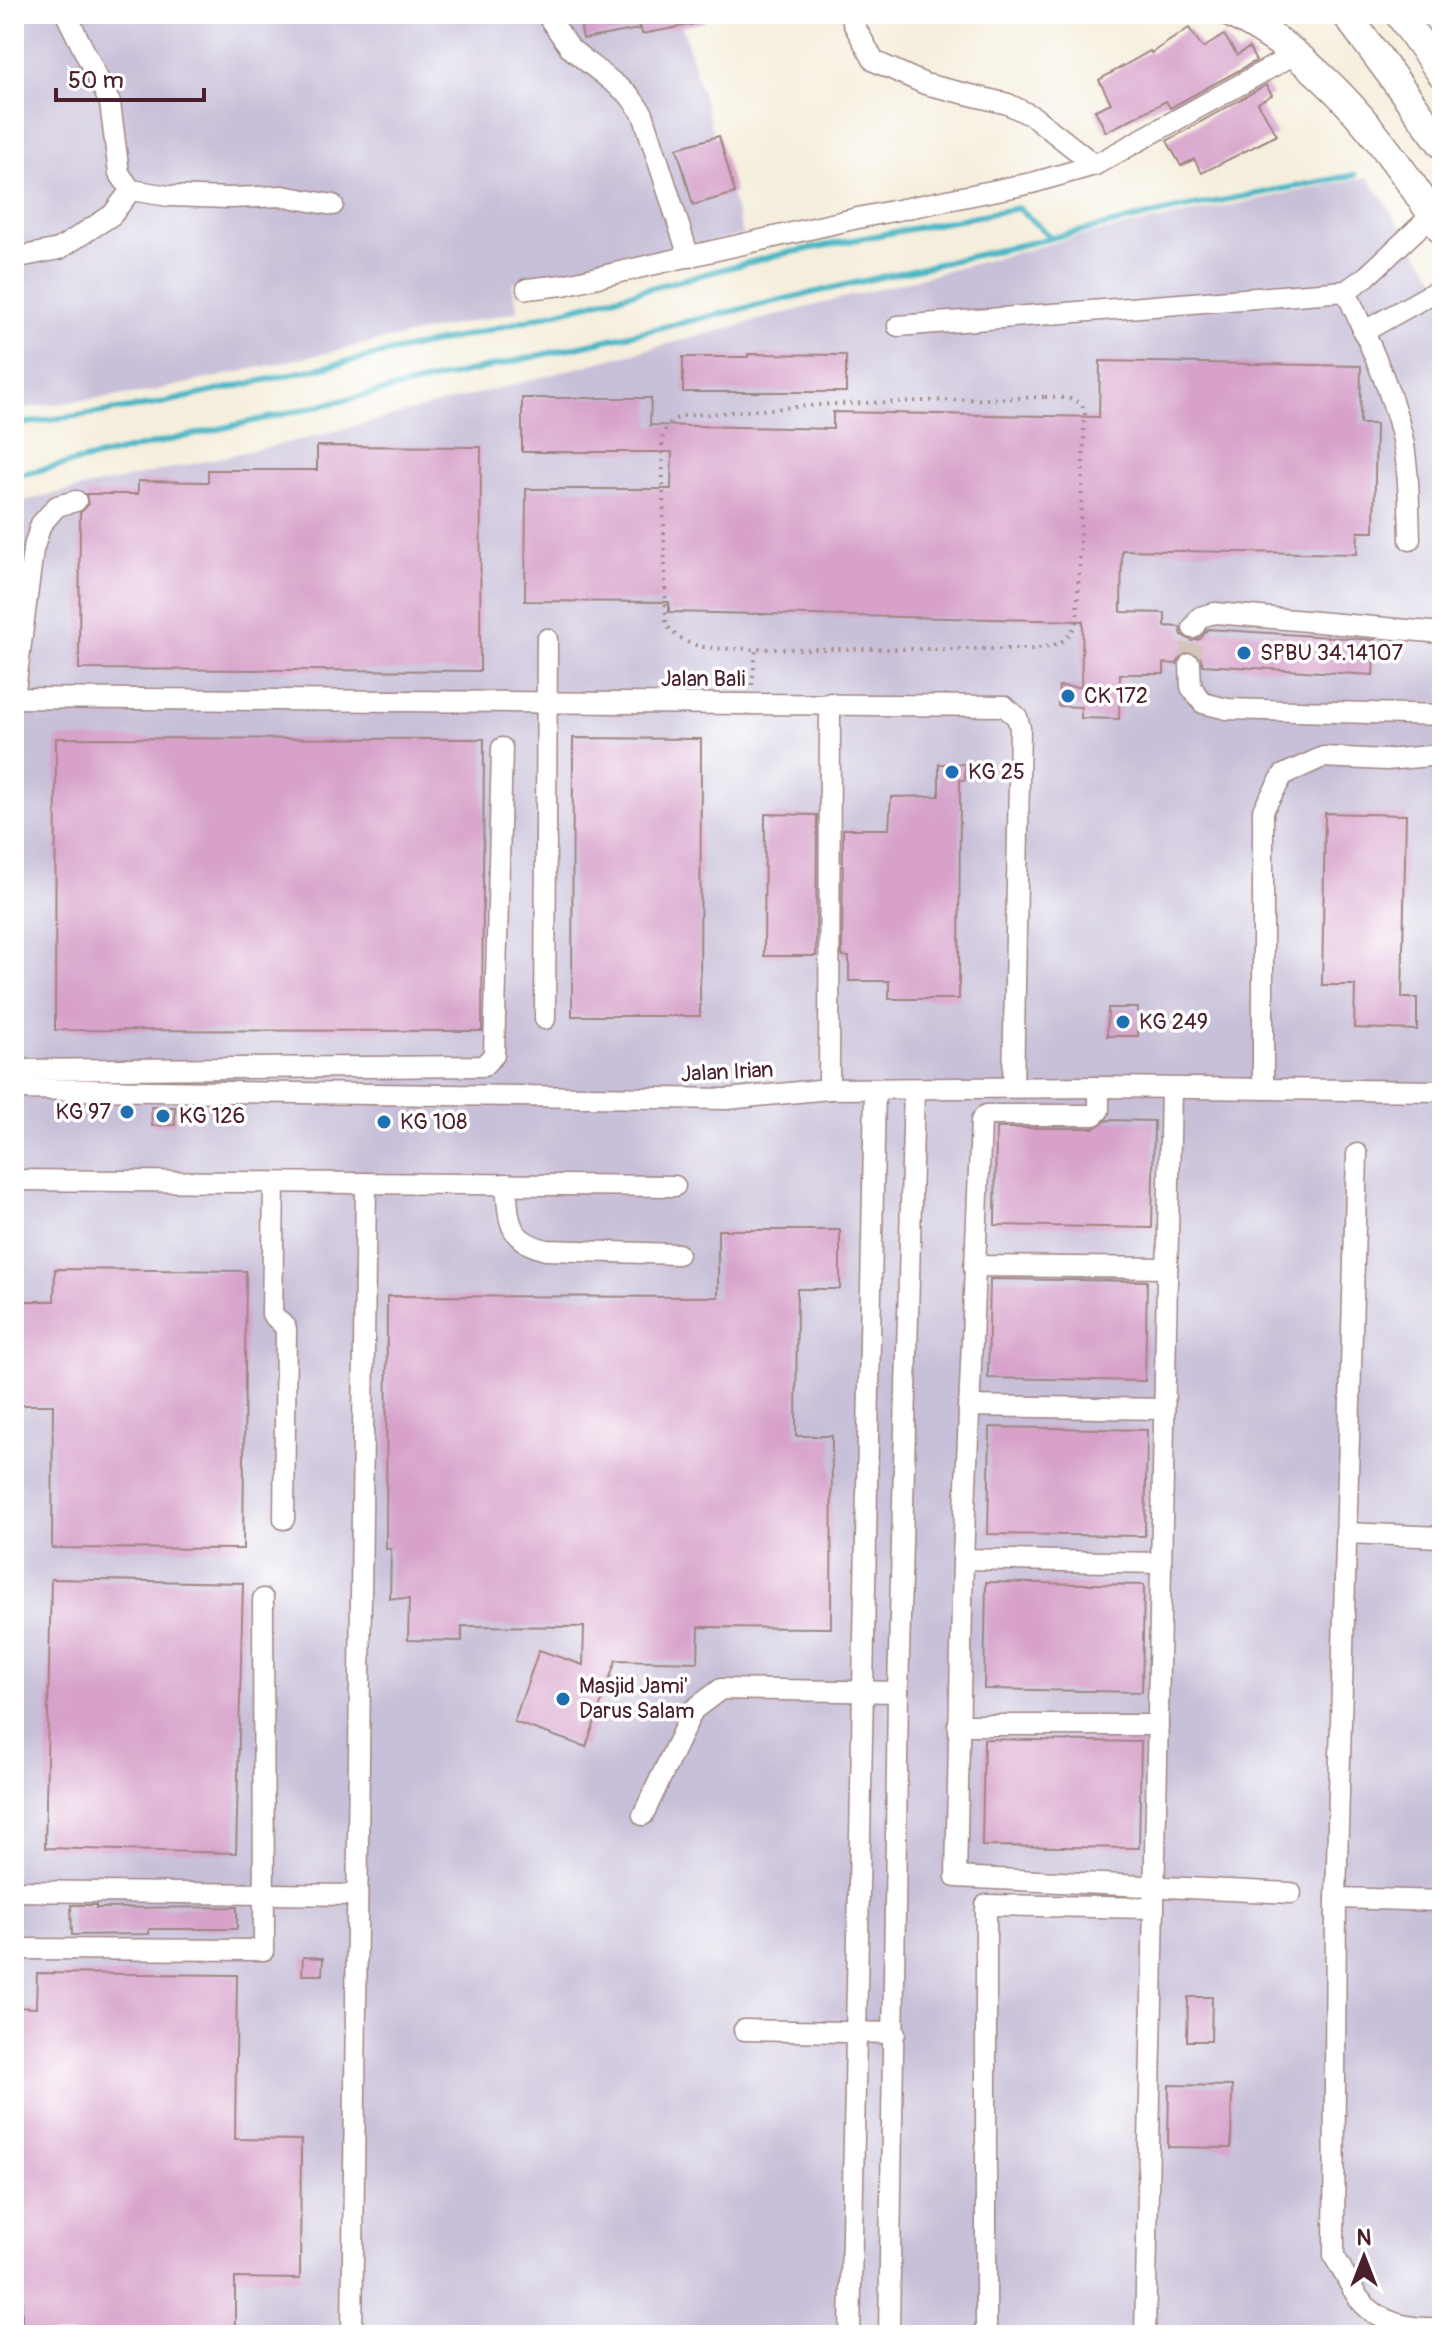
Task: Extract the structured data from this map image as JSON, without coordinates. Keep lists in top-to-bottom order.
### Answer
{
  "streets": {
    "lane": ["Jalan Bali", "Jalan Irian"]
  },
  "crossings": [
    ["Jalan Bali", "Jalan Irian"]
  ],
  "places": [
    "SPBU 34.14107",
    "CK 172",
    "KG 25",
    "KG 249",
    "KG 97",
    "KG 126",
    "KG 108",
    "Masjid Jami' Darus Salam"
  ],
  "scale_bar": "50 m",
  "north": "top"
}
